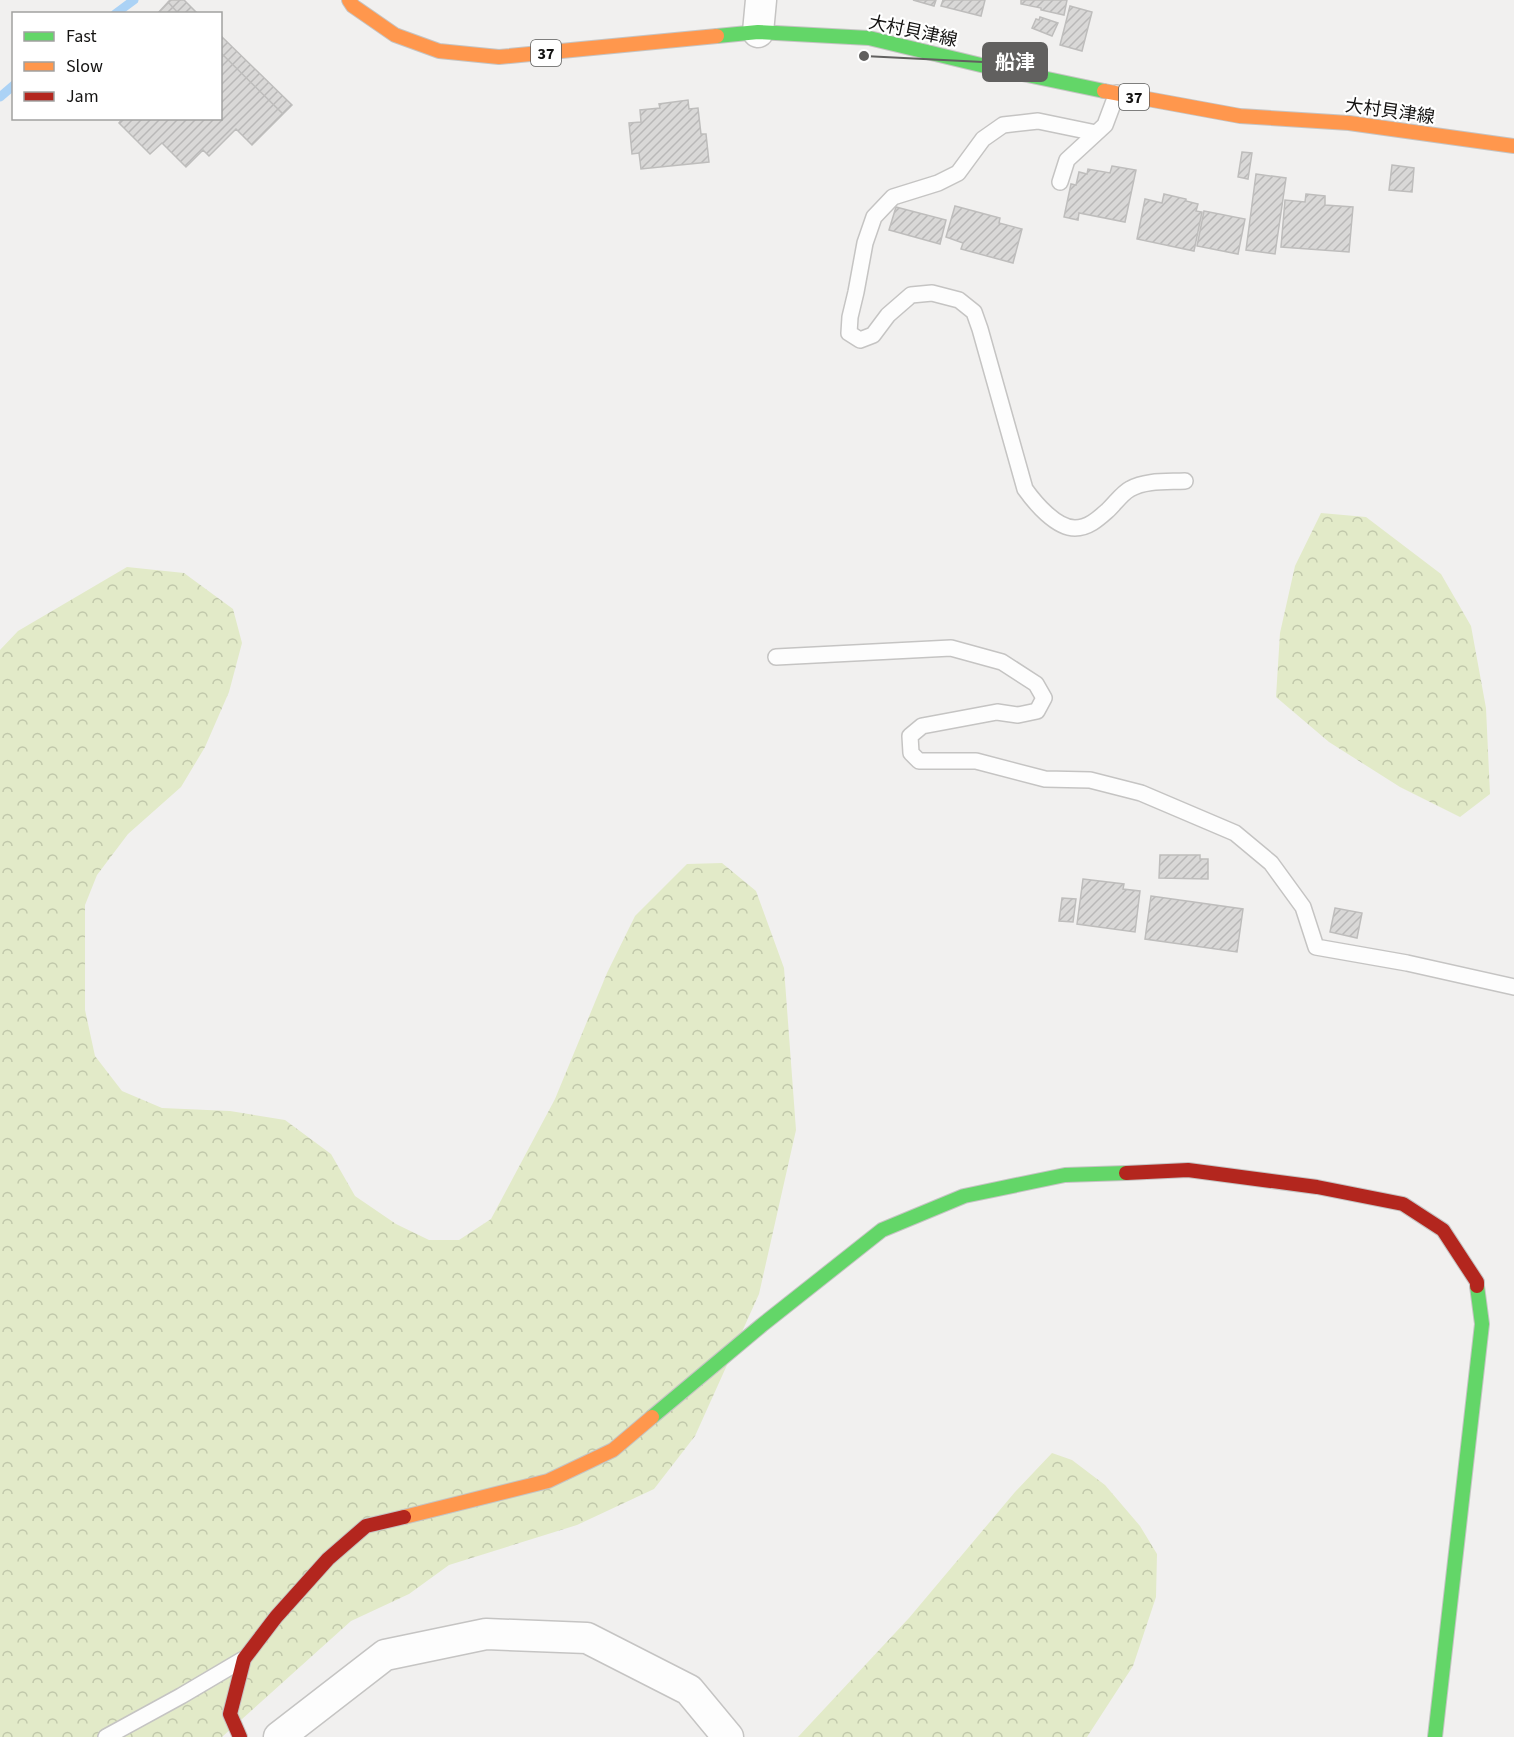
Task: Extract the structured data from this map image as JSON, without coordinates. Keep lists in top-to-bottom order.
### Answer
{
  "streets": {
    "street": ["大村貝津線", "37"]
  },
  "places": ["船津"],
  "legend": ["Fast", "Slow", "Jam"]
}
